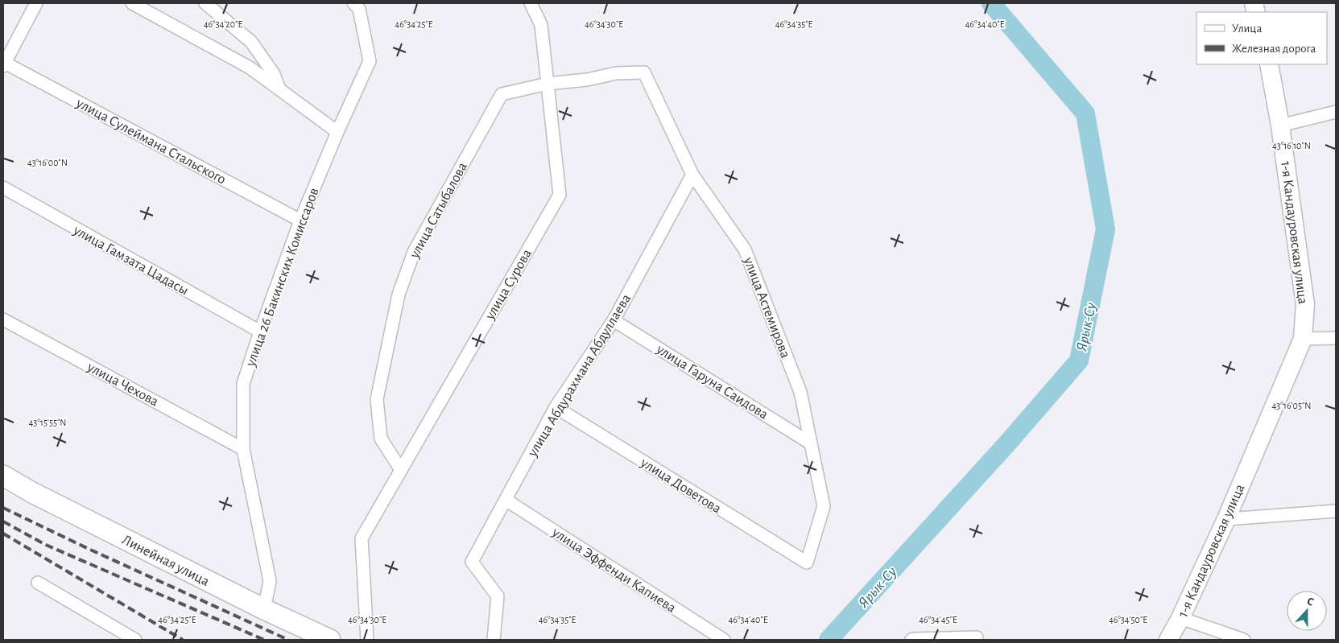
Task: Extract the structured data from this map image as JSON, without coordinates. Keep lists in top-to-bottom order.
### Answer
{
  "streets": {
    "main road": ["Линейная улица"],
    "street": [
      "улица Сулеймана Стальского",
      "улица Сатыбалова",
      "1-я Кандауровская улица",
      "улица Гамзата Цадасы",
      "улица 26 Бакинских Комиссаров",
      "улица Сурова",
      "улица Астемирова",
      "улица Абдурахмана Абдуллаева",
      "улица Гаруна Саидова",
      "улица Чехова",
      "улица Доветова",
      "улица Эффенди Капиева"
    ]
  },
  "crossings": [
    ["улица Сулеймана Стальского", "улица 26 Бакинских Комиссаров"],
    ["улица Сатыбалова", "улица Сурова"],
    ["улица Сатыбалова", "улица Астемирова"],
    ["улица Гамзата Цадасы", "улица 26 Бакинских Комиссаров"],
    ["улица 26 Бакинских Комиссаров", "улица Чехова"],
    ["улица 26 Бакинских Комиссаров", "Линейная улица"],
    ["улица Астемирова", "улица Абдурахмана Абдуллаева"],
    ["улица Астемирова", "улица Гаруна Саидова"],
    ["улица Астемирова", "улица Доветова"],
    ["улица Абдурахмана Абдуллаева", "улица Гаруна Саидова"],
    ["улица Абдурахмана Абдуллаева", "улица Доветова"],
    ["улица Абдурахмана Абдуллаева", "улица Эффенди Капиева"]
  ],
  "water": ["Ярык-Су"],
  "legend": ["Улица", "Железная дорога"],
  "north": "top",
  "coordinates": [
    "46°34'20\"E",
    "46°34'25\"E",
    "46°34'30\"E",
    "46°34'35\"E",
    "46°34'40\"E",
    "43°16'10\"N",
    "43°16'00\"N",
    "43°16'05\"N",
    "43°15'55\"N",
    "46°34'45\"E",
    "46°34'50\"E"
  ]
}
